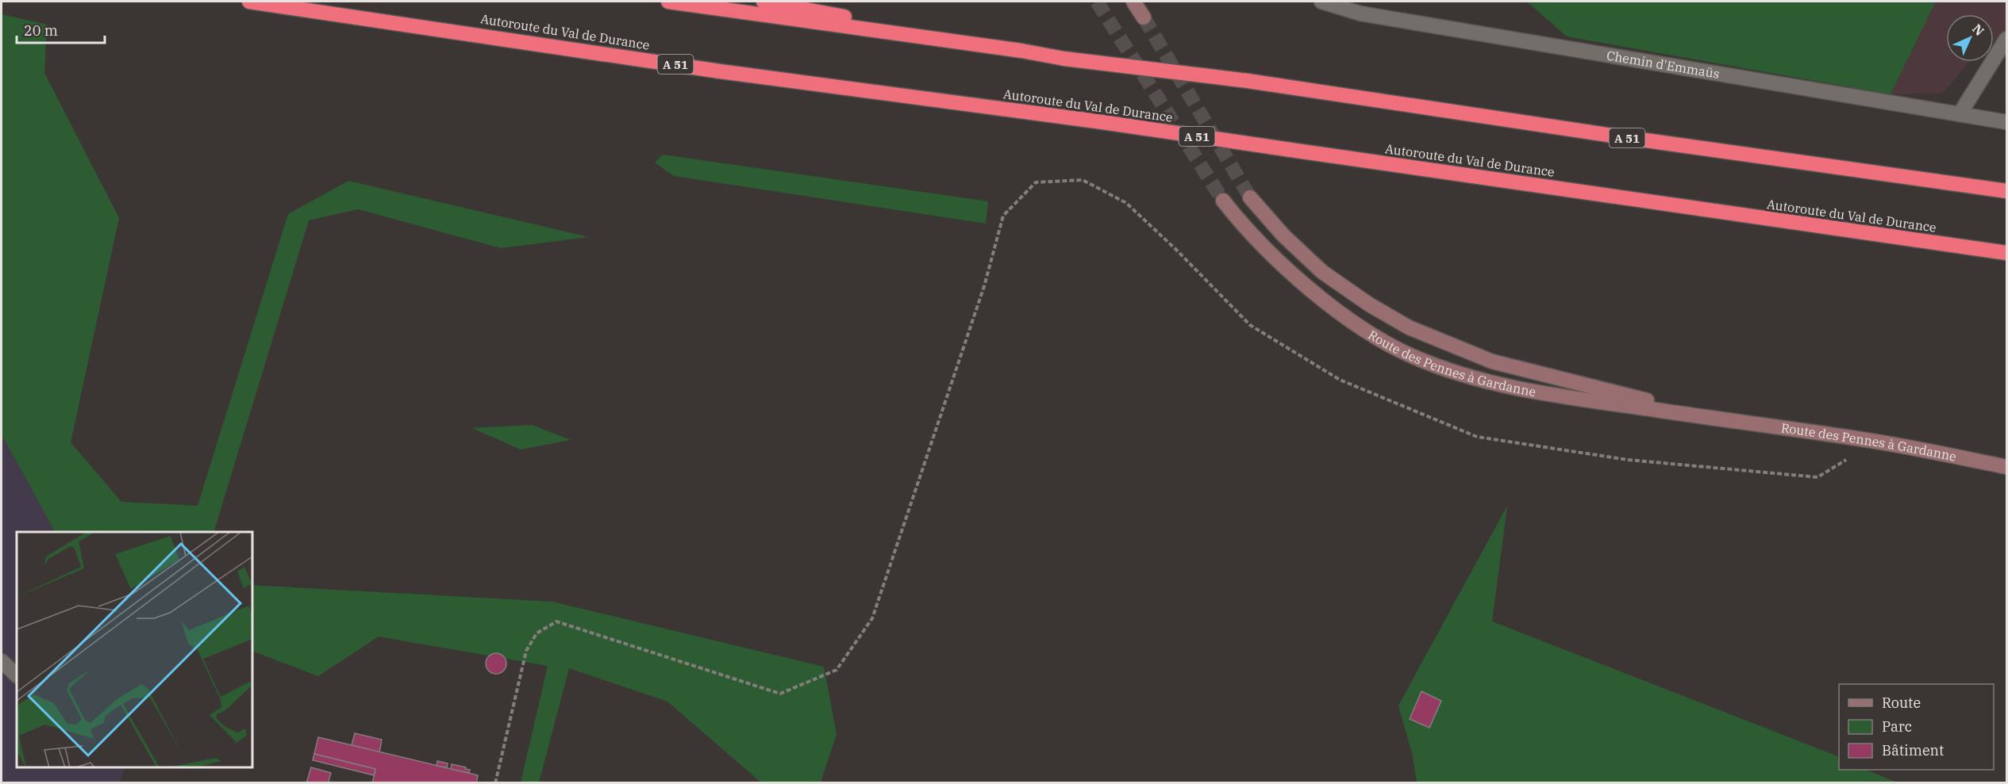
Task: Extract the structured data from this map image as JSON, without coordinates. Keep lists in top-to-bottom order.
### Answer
{
  "streets": {
    "highway": ["Autoroute du Val de Durance", "A 51"],
    "main road": ["Route des Pennes à Gardanne"],
    "street": ["Chemin d'Emmaüs"]
  },
  "legend": ["Route", "Parc", "Bâtiment"],
  "scale_bar": "20 m",
  "north": "top right"
}
